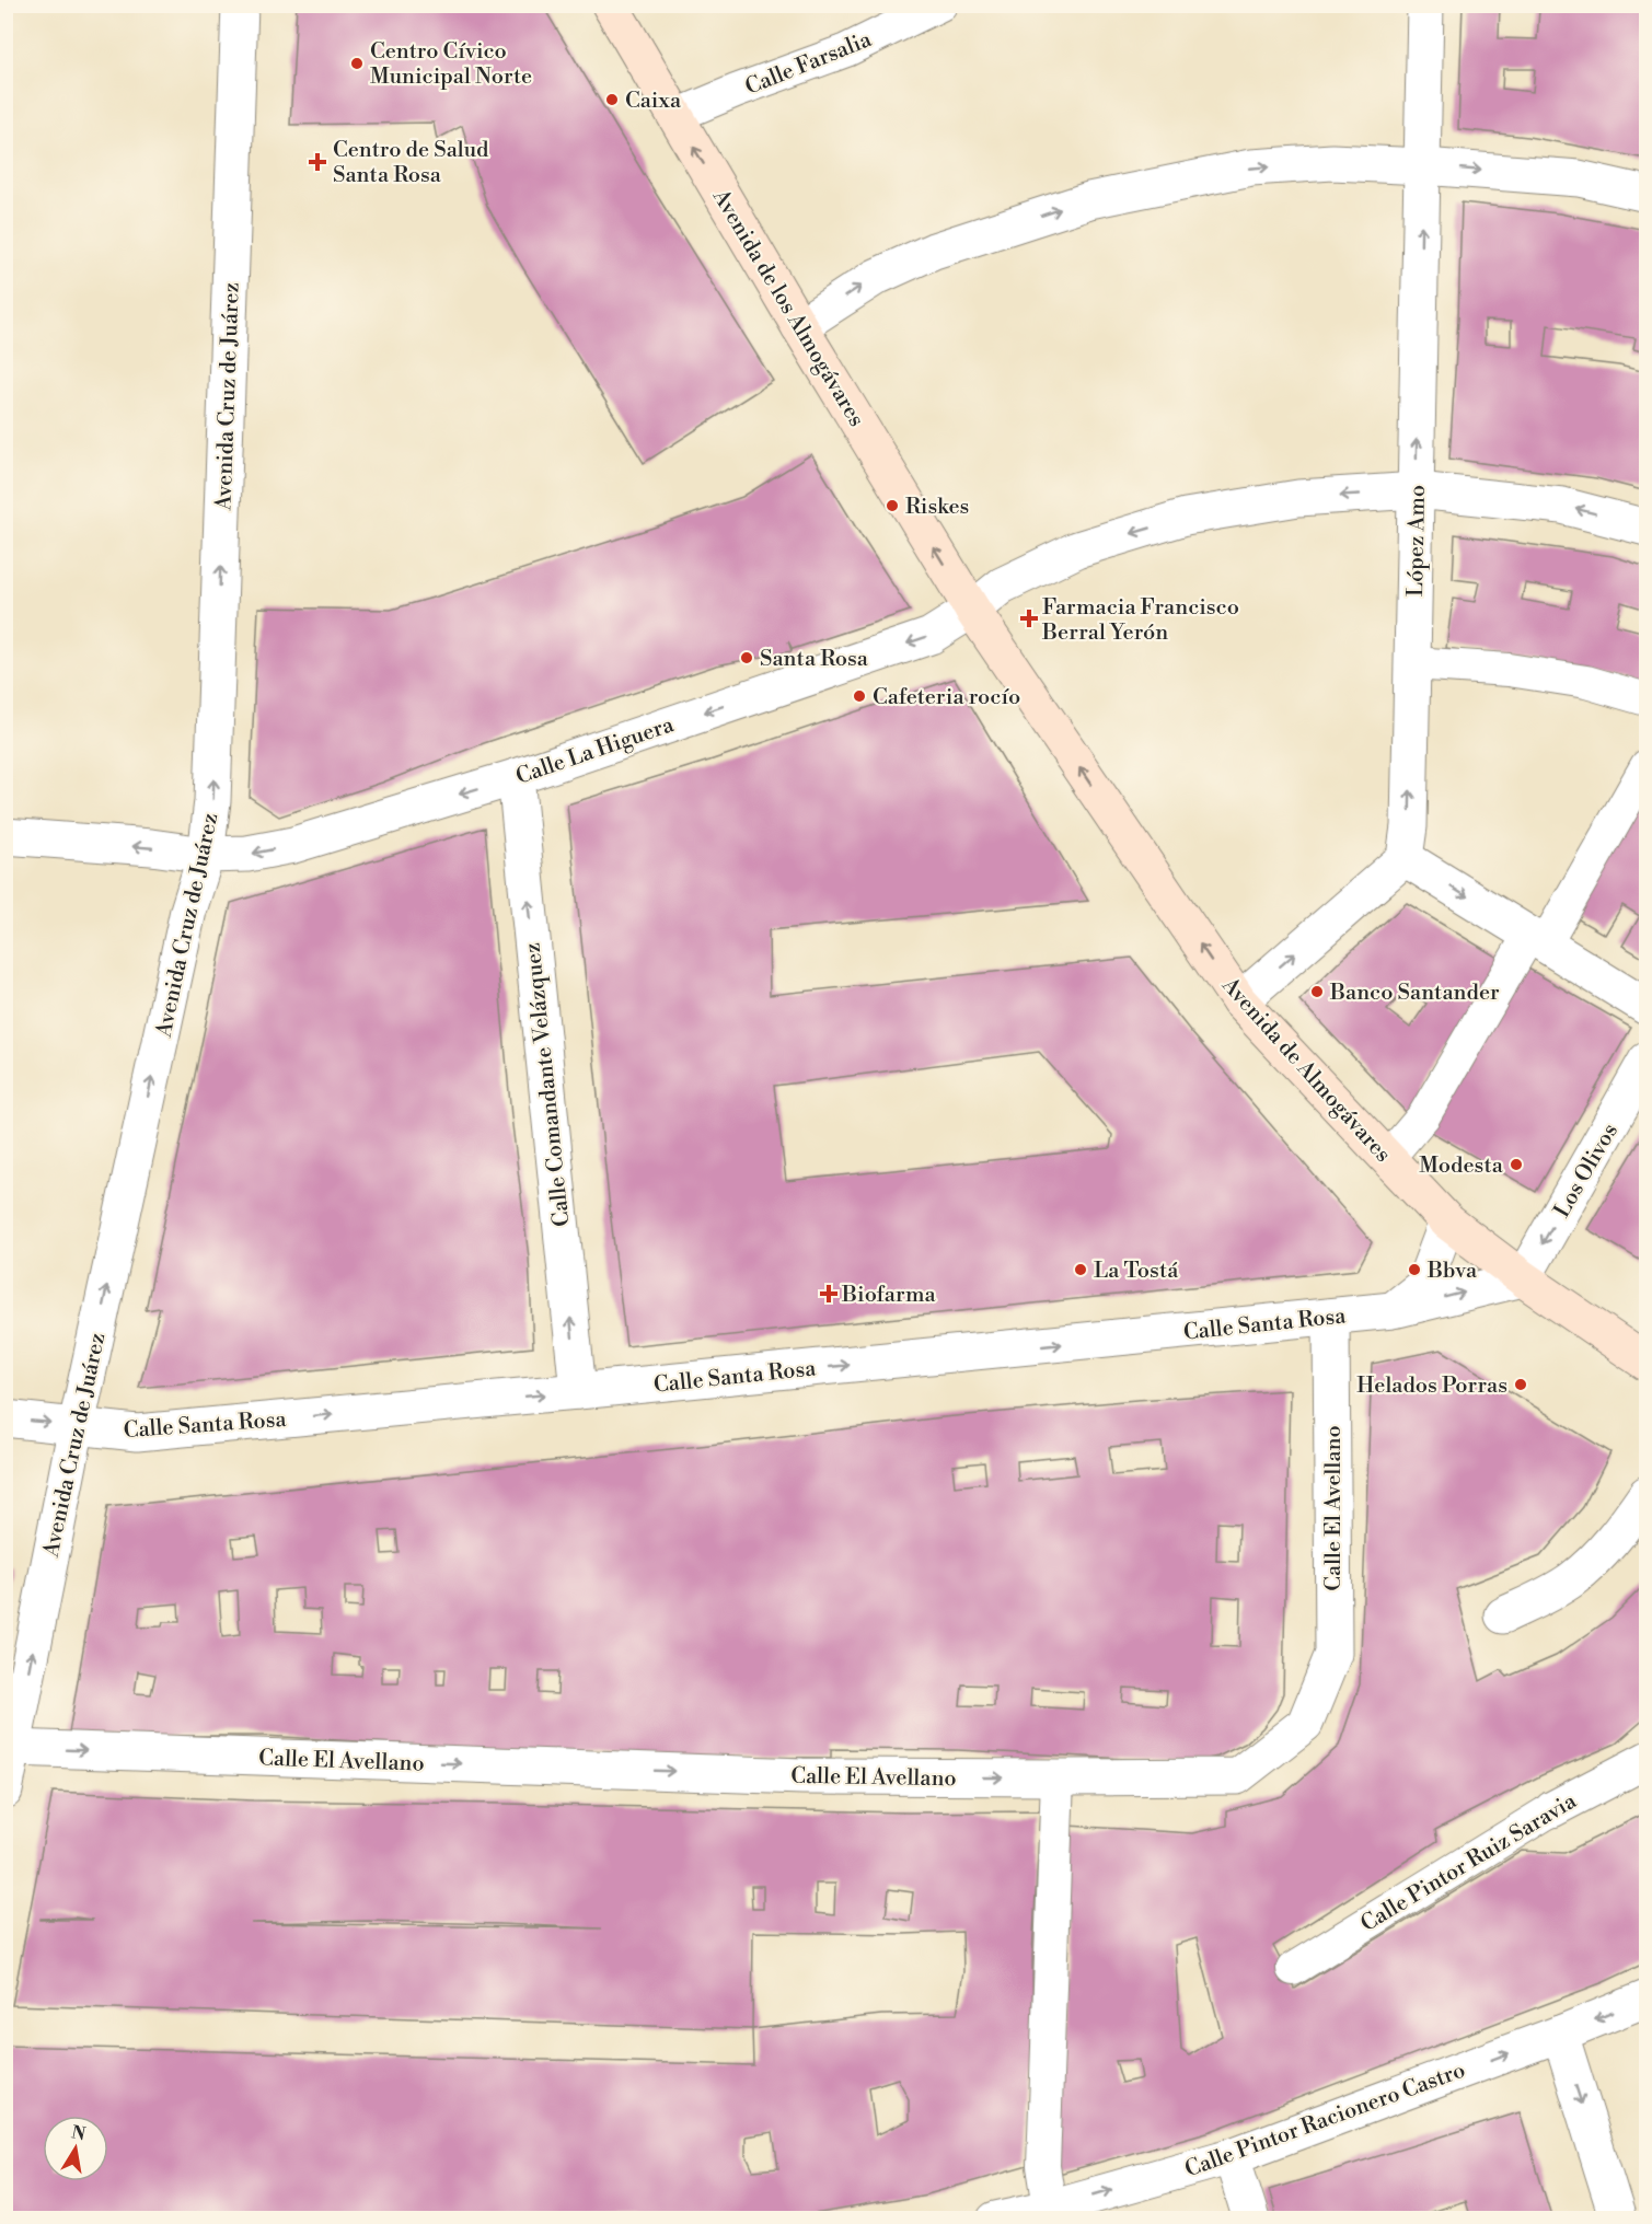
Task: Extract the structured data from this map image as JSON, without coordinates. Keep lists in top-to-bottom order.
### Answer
{
  "streets": {
    "main road": ["Avenida de los Almogávares", "Avenida de Almogávares"],
    "street": [
      "Calle Farsalia",
      "Avenida Cruz de Juárez",
      "López Amo",
      "Calle La Higuera",
      "Calle Comandante Velázquez",
      "Los Olivos",
      "Calle Santa Rosa",
      "Calle El Avellano",
      "Calle Pintor Ruiz Saravia",
      "Calle Pintor Racionero Castro"
    ]
  },
  "crossings": [
    ["Calle Farsalia", "Avenida de los Almogávares"],
    ["Avenida de los Almogávares", "Calle La Higuera"],
    ["Avenida de los Almogávares", "Avenida de Almogávares"],
    ["Avenida Cruz de Juárez", "Calle La Higuera"],
    ["Avenida Cruz de Juárez", "Calle Santa Rosa"],
    ["Avenida Cruz de Juárez", "Calle El Avellano"],
    ["López Amo", "Calle La Higuera"],
    ["Calle La Higuera", "Avenida de Almogávares"],
    ["Calle La Higuera", "Calle Comandante Velázquez"],
    ["Avenida de Almogávares", "Los Olivos"],
    ["Avenida de Almogávares", "Calle Santa Rosa"],
    ["Calle Comandante Velázquez", "Calle Santa Rosa"],
    ["Los Olivos", "Calle Santa Rosa"],
    ["Calle Santa Rosa", "Calle El Avellano"]
  ],
  "one_way": [
    "Avenida de los Almogávares",
    "Avenida Cruz de Juárez",
    "López Amo",
    "Calle La Higuera",
    "Avenida de Almogávares",
    "Calle Comandante Velázquez",
    "Calle Santa Rosa",
    "Calle El Avellano"
  ],
  "places": {
    "other": [
      "Centro Cívico Municipal Norte",
      "Caixa",
      "Riskes",
      "Santa Rosa",
      "Cafeteria rocío",
      "Banco Santander",
      "Modesta",
      "La Tostá",
      "Bbva",
      "Helados Porras"
    ],
    "health": ["Centro de Salud Santa Rosa", "Farmacia Francisco Berral Yerón", "Biofarma"]
  },
  "north": "top"
}
